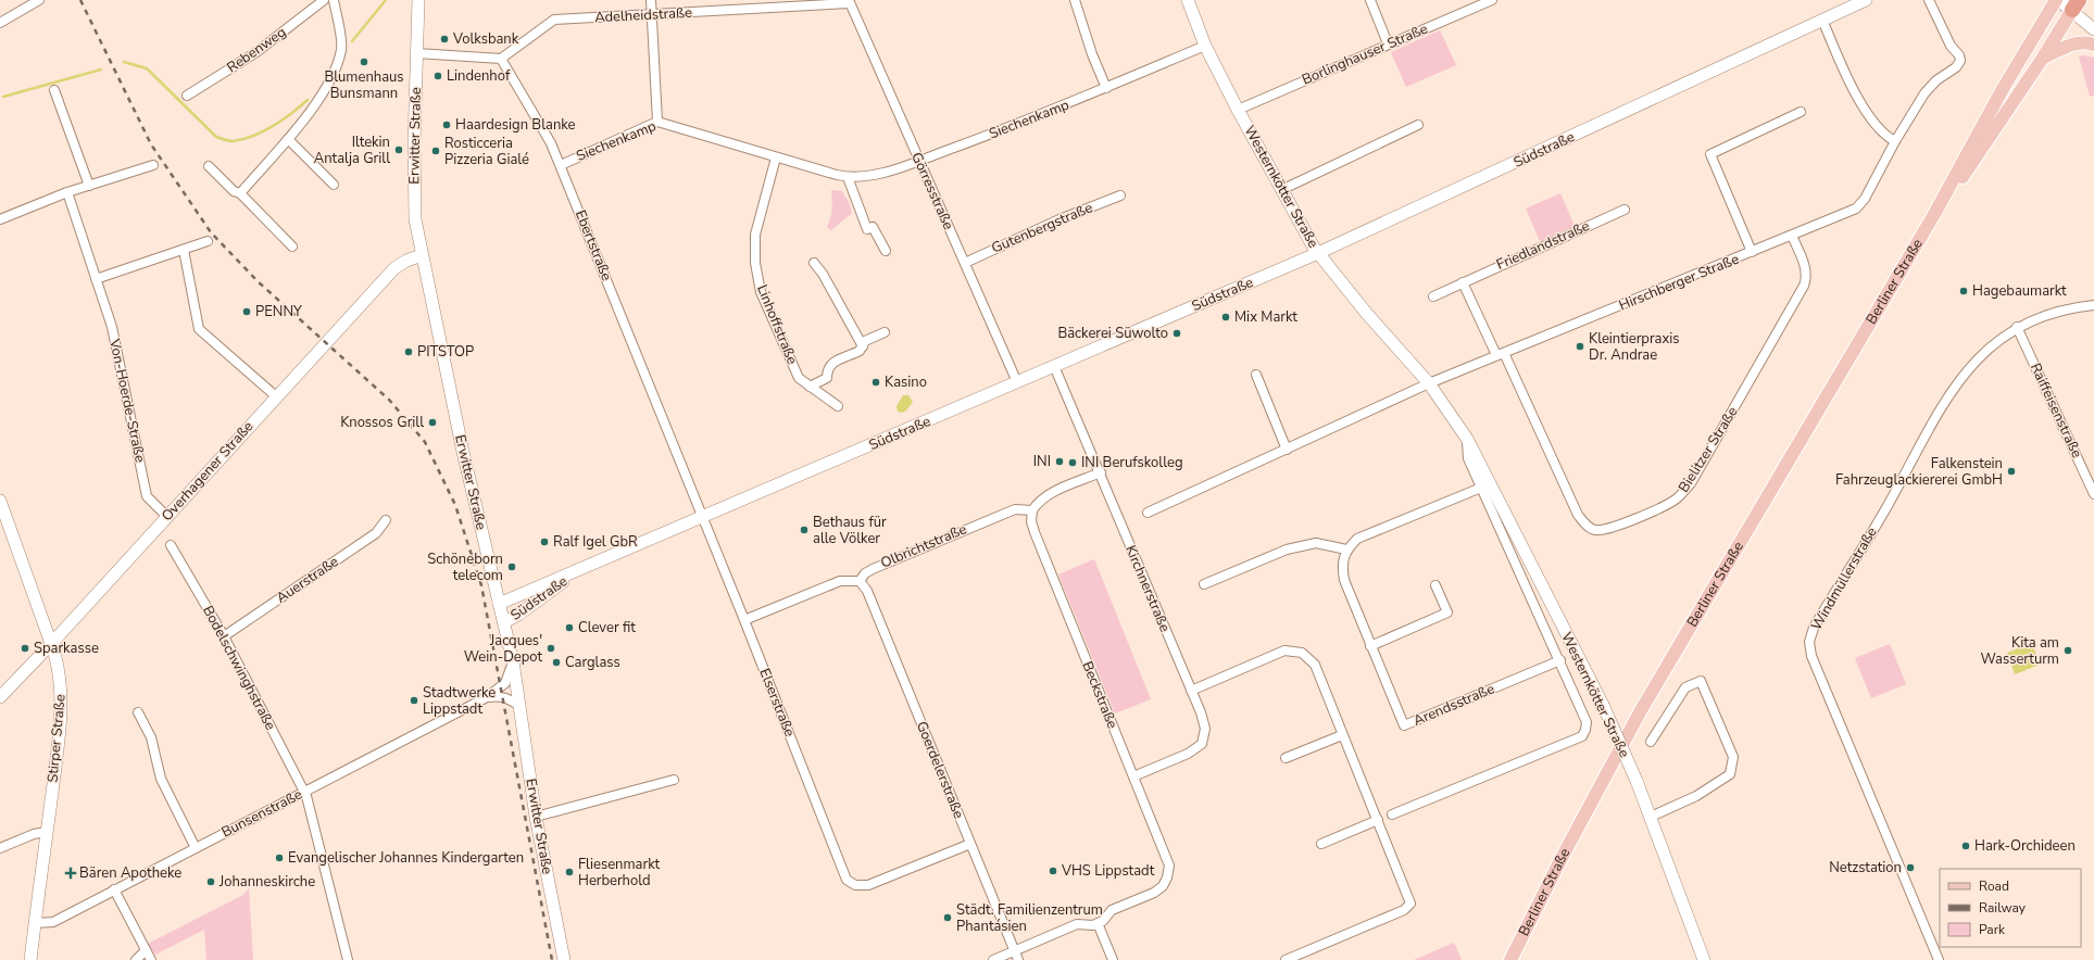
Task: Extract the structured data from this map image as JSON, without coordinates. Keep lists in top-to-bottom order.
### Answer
{
  "streets": {
    "main road": [
      "Erwitter Straße",
      "Südstraße",
      "Westernkötter Straße",
      "Berliner Straße",
      "Overhagener Straße",
      "Stirper Straße"
    ],
    "street": [
      "Adelheidstraße",
      "Rebenweg",
      "Borlinghauser Straße",
      "Siechenkamp",
      "Görresstraße",
      "Gutenbergstraße",
      "Ebertstraße",
      "Friedlandstraße",
      "Hirschberger Straße",
      "Linhoffstraße",
      "Von-Hoerde-Straße",
      "Raiffeisenstraße",
      "Bielitzer Straße",
      "Olbrichtstraße",
      "Windmüllerstraße",
      "Auerstraße",
      "Kirchnerstraße",
      "Bodelschwinghstraße",
      "Beckstraße",
      "Elserstraße",
      "Arendsstraße",
      "Goerdelerstraße",
      "Bunsenstraße"
    ]
  },
  "crossings": [
    ["Adelheidstraße", "Görresstraße"],
    ["Adelheidstraße", "Ebertstraße"],
    ["Borlinghauser Straße", "Westernkötter Straße"],
    ["Siechenkamp", "Westernkötter Straße"],
    ["Siechenkamp", "Görresstraße"],
    ["Siechenkamp", "Ebertstraße"],
    ["Siechenkamp", "Linhoffstraße"],
    ["Erwitter Straße", "Südstraße"],
    ["Erwitter Straße", "Overhagener Straße"],
    ["Erwitter Straße", "Bunsenstraße"],
    ["Südstraße", "Westernkötter Straße"],
    ["Südstraße", "Görresstraße"],
    ["Südstraße", "Ebertstraße"],
    ["Südstraße", "Kirchnerstraße"],
    ["Südstraße", "Elserstraße"],
    ["Westernkötter Straße", "Hirschberger Straße"],
    ["Westernkötter Straße", "Arendsstraße"],
    ["Görresstraße", "Gutenbergstraße"],
    ["Ebertstraße", "Elserstraße"],
    ["Hirschberger Straße", "Bielitzer Straße"],
    ["Von-Hoerde-Straße", "Overhagener Straße"],
    ["Raiffeisenstraße", "Windmüllerstraße"],
    ["Overhagener Straße", "Stirper Straße"],
    ["Olbrichtstraße", "Beckstraße"],
    ["Olbrichtstraße", "Goerdelerstraße"],
    ["Auerstraße", "Bodelschwinghstraße"],
    ["Kirchnerstraße", "Beckstraße"],
    ["Bodelschwinghstraße", "Bunsenstraße"],
    ["Elserstraße", "Goerdelerstraße"],
    ["Stirper Straße", "Bunsenstraße"]
  ],
  "places": {
    "other": [
      "Volksbank",
      "Blumenhaus Bunsmann",
      "Lindenhof",
      "Haardesign Blanke",
      "Iltekin Antalja Grill",
      "Rosticceria Pizzeria Gialé",
      "Hagebaumarkt",
      "PENNY",
      "Mix Markt",
      "Bäckerei Süwolto",
      "Kleintierpraxis Dr. Andrae",
      "PITSTOP",
      "Kasino",
      "Knossos Grill",
      "INI",
      "INI Berufskolleg",
      "Falkenstein Fahrzeuglackiererei GmbH",
      "Bethaus für alle Völker",
      "Ralf Igel GbR",
      "Schöneborn telecom",
      "Clever fit",
      "Sparkasse",
      "Jacques' Wein-Depot",
      "Kita am Wasserturm",
      "Carglass",
      "Stadtwerke Lippstadt",
      "Hark-Orchideen",
      "Evangelischer Johannes Kindergarten",
      "Netzstation",
      "VHS Lippstadt",
      "Fliesenmarkt Herberhold",
      "Johanneskirche",
      "Städt. Familienzentrum Phantásien"
    ],
    "health": ["Bären Apotheke"]
  },
  "legend": ["Road", "Railway", "Park"]
}
